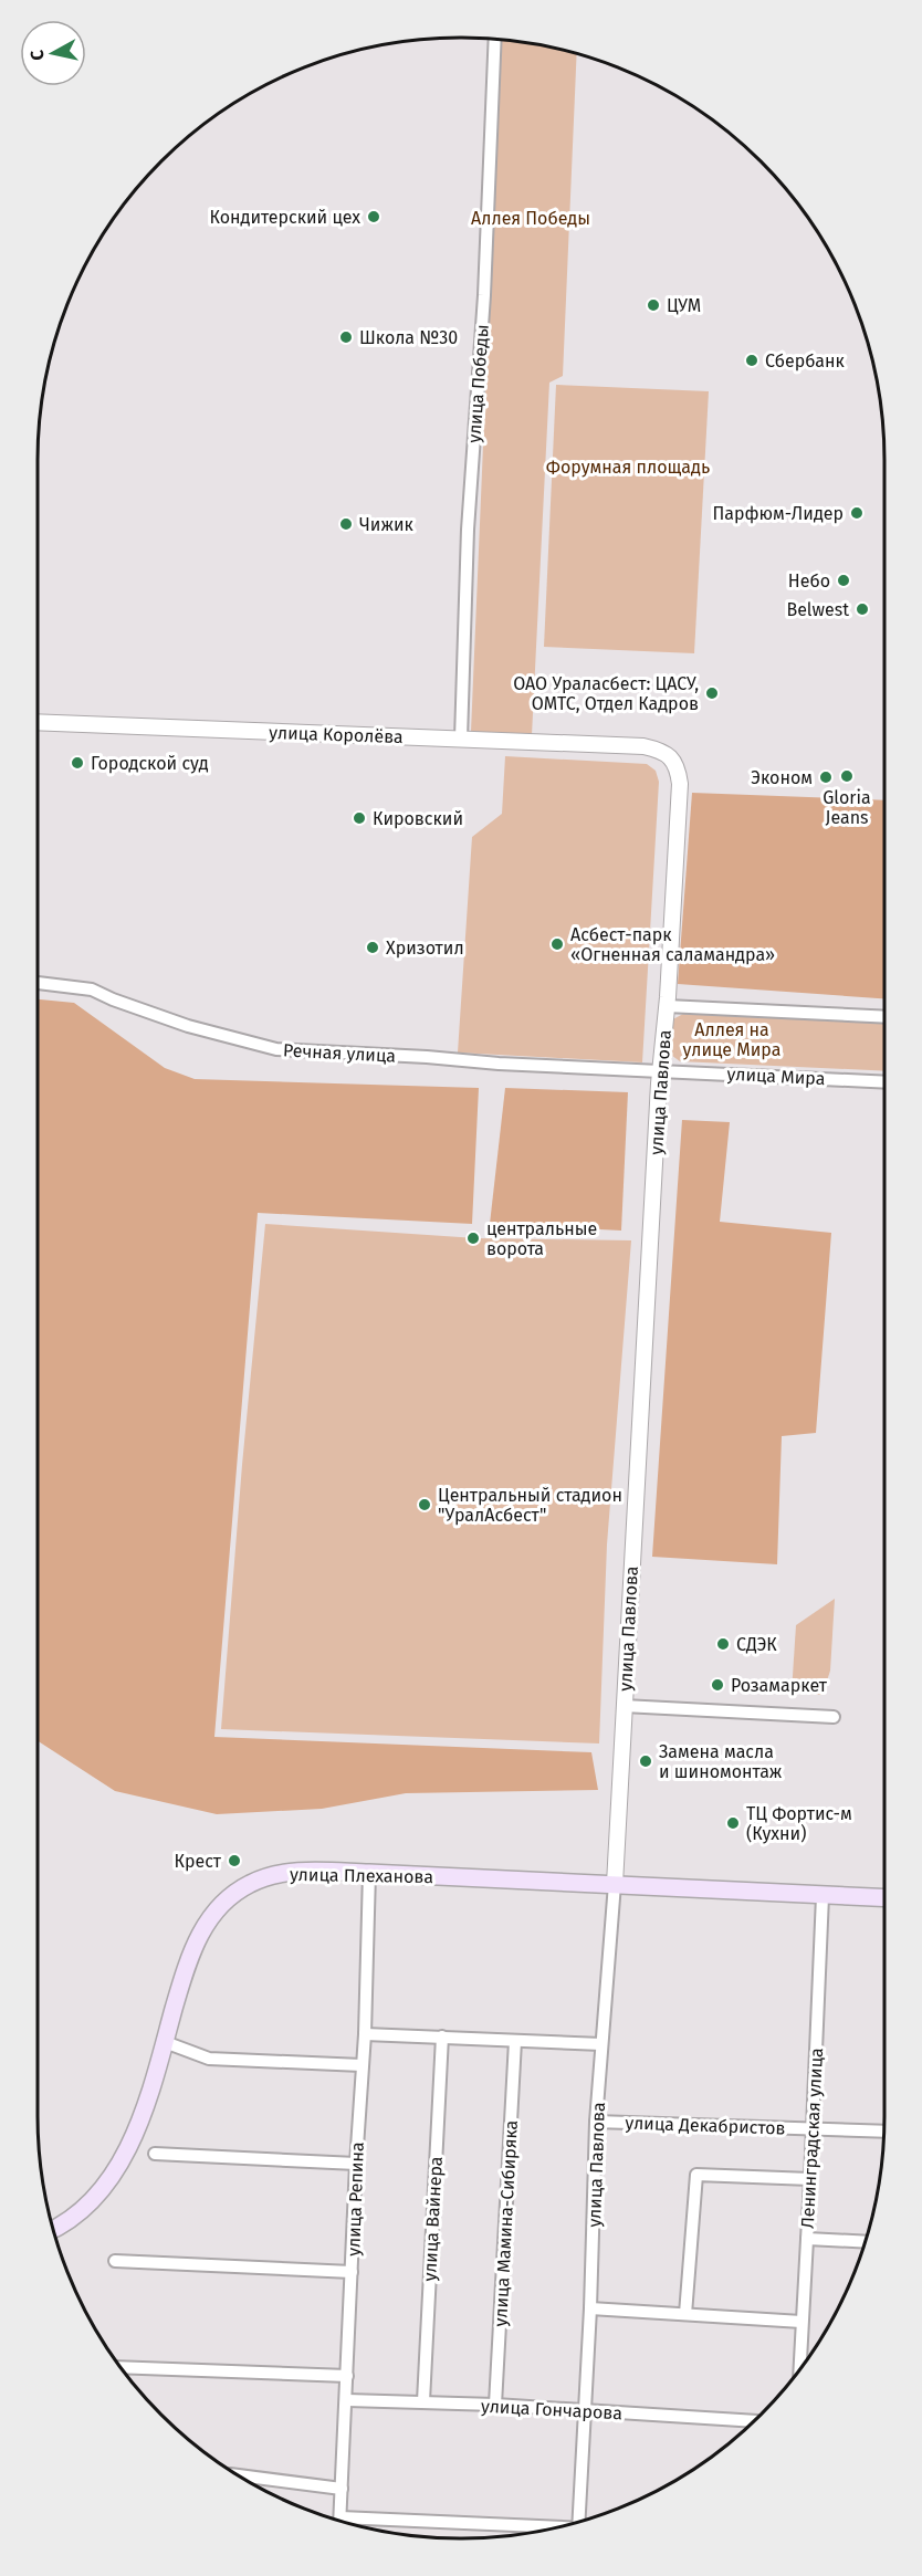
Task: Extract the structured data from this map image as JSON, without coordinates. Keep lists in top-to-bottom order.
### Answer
{
  "streets": {
    "main road": ["улица Плеханова"],
    "street": [
      "улица Победы",
      "улица Королёва",
      "Речная улица",
      "улица Мира",
      "улица Павлова",
      "улица Декабристов",
      "Ленинградская улица",
      "улица Репина",
      "улица Вайнера",
      "улица Мамина-Сибиряка",
      "улица Гончарова"
    ]
  },
  "crossings": [
    ["улица Победы", "улица Королёва"],
    ["улица Королёва", "улица Павлова"],
    ["Речная улица", "улица Мира"],
    ["Речная улица", "улица Павлова"],
    ["улица Мира", "улица Павлова"],
    ["улица Павлова", "улица Плеханова"],
    ["улица Павлова", "улица Декабристов"],
    ["улица Павлова", "улица Гончарова"],
    ["улица Плеханова", "Ленинградская улица"],
    ["улица Плеханова", "улица Репина"],
    ["улица Декабристов", "Ленинградская улица"],
    ["улица Репина", "улица Гончарова"],
    ["улица Вайнера", "улица Гончарова"],
    ["улица Мамина-Сибиряка", "улица Гончарова"]
  ],
  "parks": ["Аллея Победы", "Форумная площадь", "Аллея на улице Мира"],
  "places": [
    "Кондитерский цех",
    "ЦУМ",
    "Школа №30",
    "Сбербанк",
    "Парфюм-Лидер",
    "Чижик",
    "Небо",
    "Belwest",
    "ОАО Ураласбест: ЦАСУ, ОМТС, Отдел Кадров",
    "Городской суд",
    "Gloria Jeans",
    "Эконом",
    "Кировский",
    "Асбест-парк «Огненная саламандра»",
    "Хризотил",
    "центральные ворота",
    "Центральный стадион \"УралАсбест\"",
    "СДЭК",
    "Розамаркет",
    "Замена масла и шиномонтаж",
    "ТЦ Фортис-м (Кухни)",
    "Крест"
  ],
  "north": "left"
}
